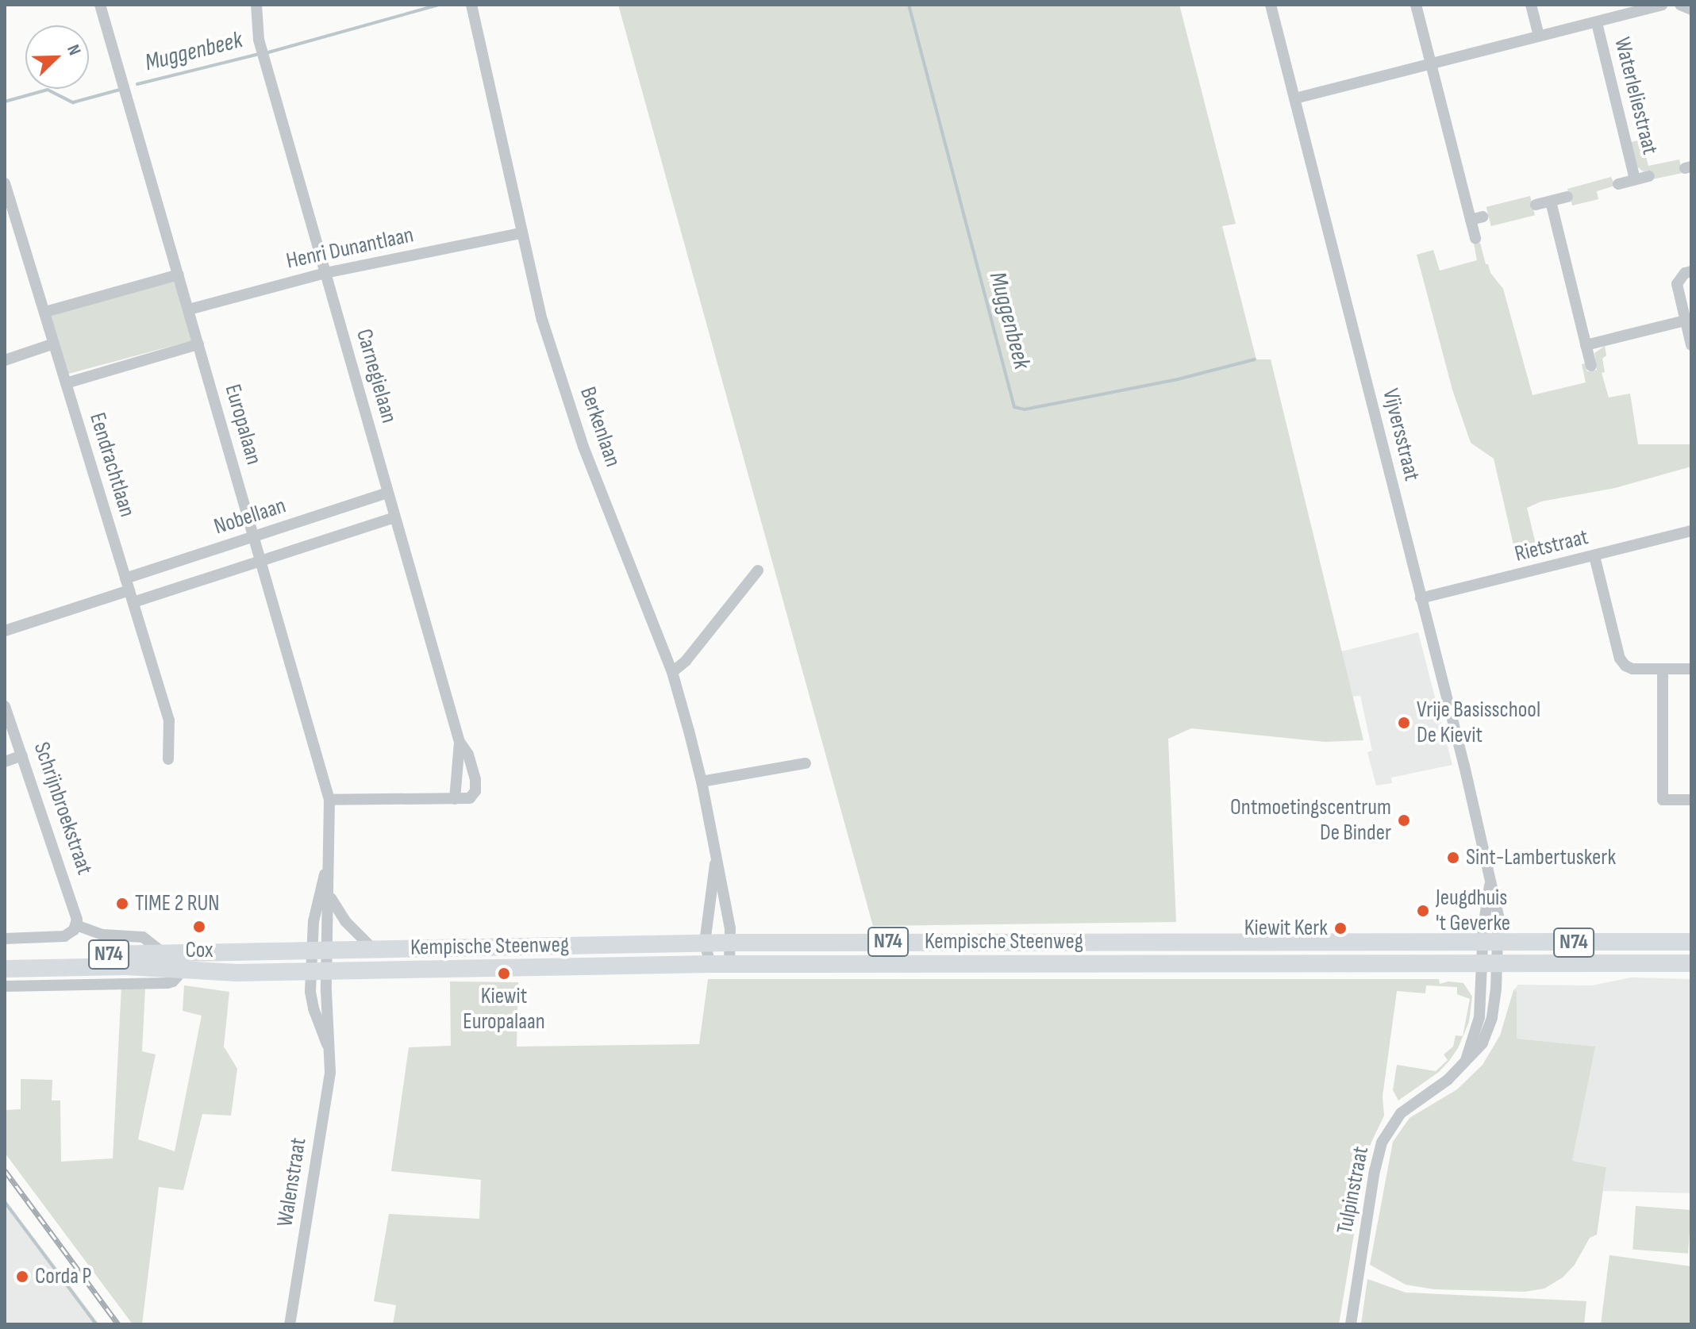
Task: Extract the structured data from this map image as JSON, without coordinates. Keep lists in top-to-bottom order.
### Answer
{
  "streets": {
    "main road": ["N74", "Kempische Steenweg"],
    "street": [
      "Waterleliestraat",
      "Henri Dunantlaan",
      "Carnegielaan",
      "Europalaan",
      "Berkenlaan",
      "Vijversstraat",
      "Eendrachtlaan",
      "Nobellaan",
      "Rietstraat",
      "Schrijnbroekstraat",
      "Walenstraat",
      "Tulpinstraat"
    ]
  },
  "crossings": [
    ["Waterleliestraat", "Vijversstraat"],
    ["Henri Dunantlaan", "Carnegielaan"],
    ["Henri Dunantlaan", "Europalaan"],
    ["Henri Dunantlaan", "Berkenlaan"],
    ["Carnegielaan", "Nobellaan"],
    ["Europalaan", "Nobellaan"],
    ["Europalaan", "Kempische Steenweg"],
    ["Europalaan", "Walenstraat"],
    ["Berkenlaan", "Kempische Steenweg"],
    ["Vijversstraat", "Rietstraat"],
    ["Vijversstraat", "Kempische Steenweg"],
    ["Vijversstraat", "Tulpinstraat"],
    ["Eendrachtlaan", "Nobellaan"],
    ["Kempische Steenweg", "Walenstraat"],
    ["Kempische Steenweg", "Tulpinstraat"]
  ],
  "water": ["Muggenbeek"],
  "places": [
    "Vrije Basisschool De Kievit",
    "Ontmoetingscentrum De Binder",
    "Sint-Lambertuskerk",
    "TIME 2 RUN",
    "Jeugdhuis 't Geverke",
    "Cox",
    "Kiewit Kerk",
    "Kiewit Europalaan",
    "Corda P"
  ],
  "north": "top right"
}
